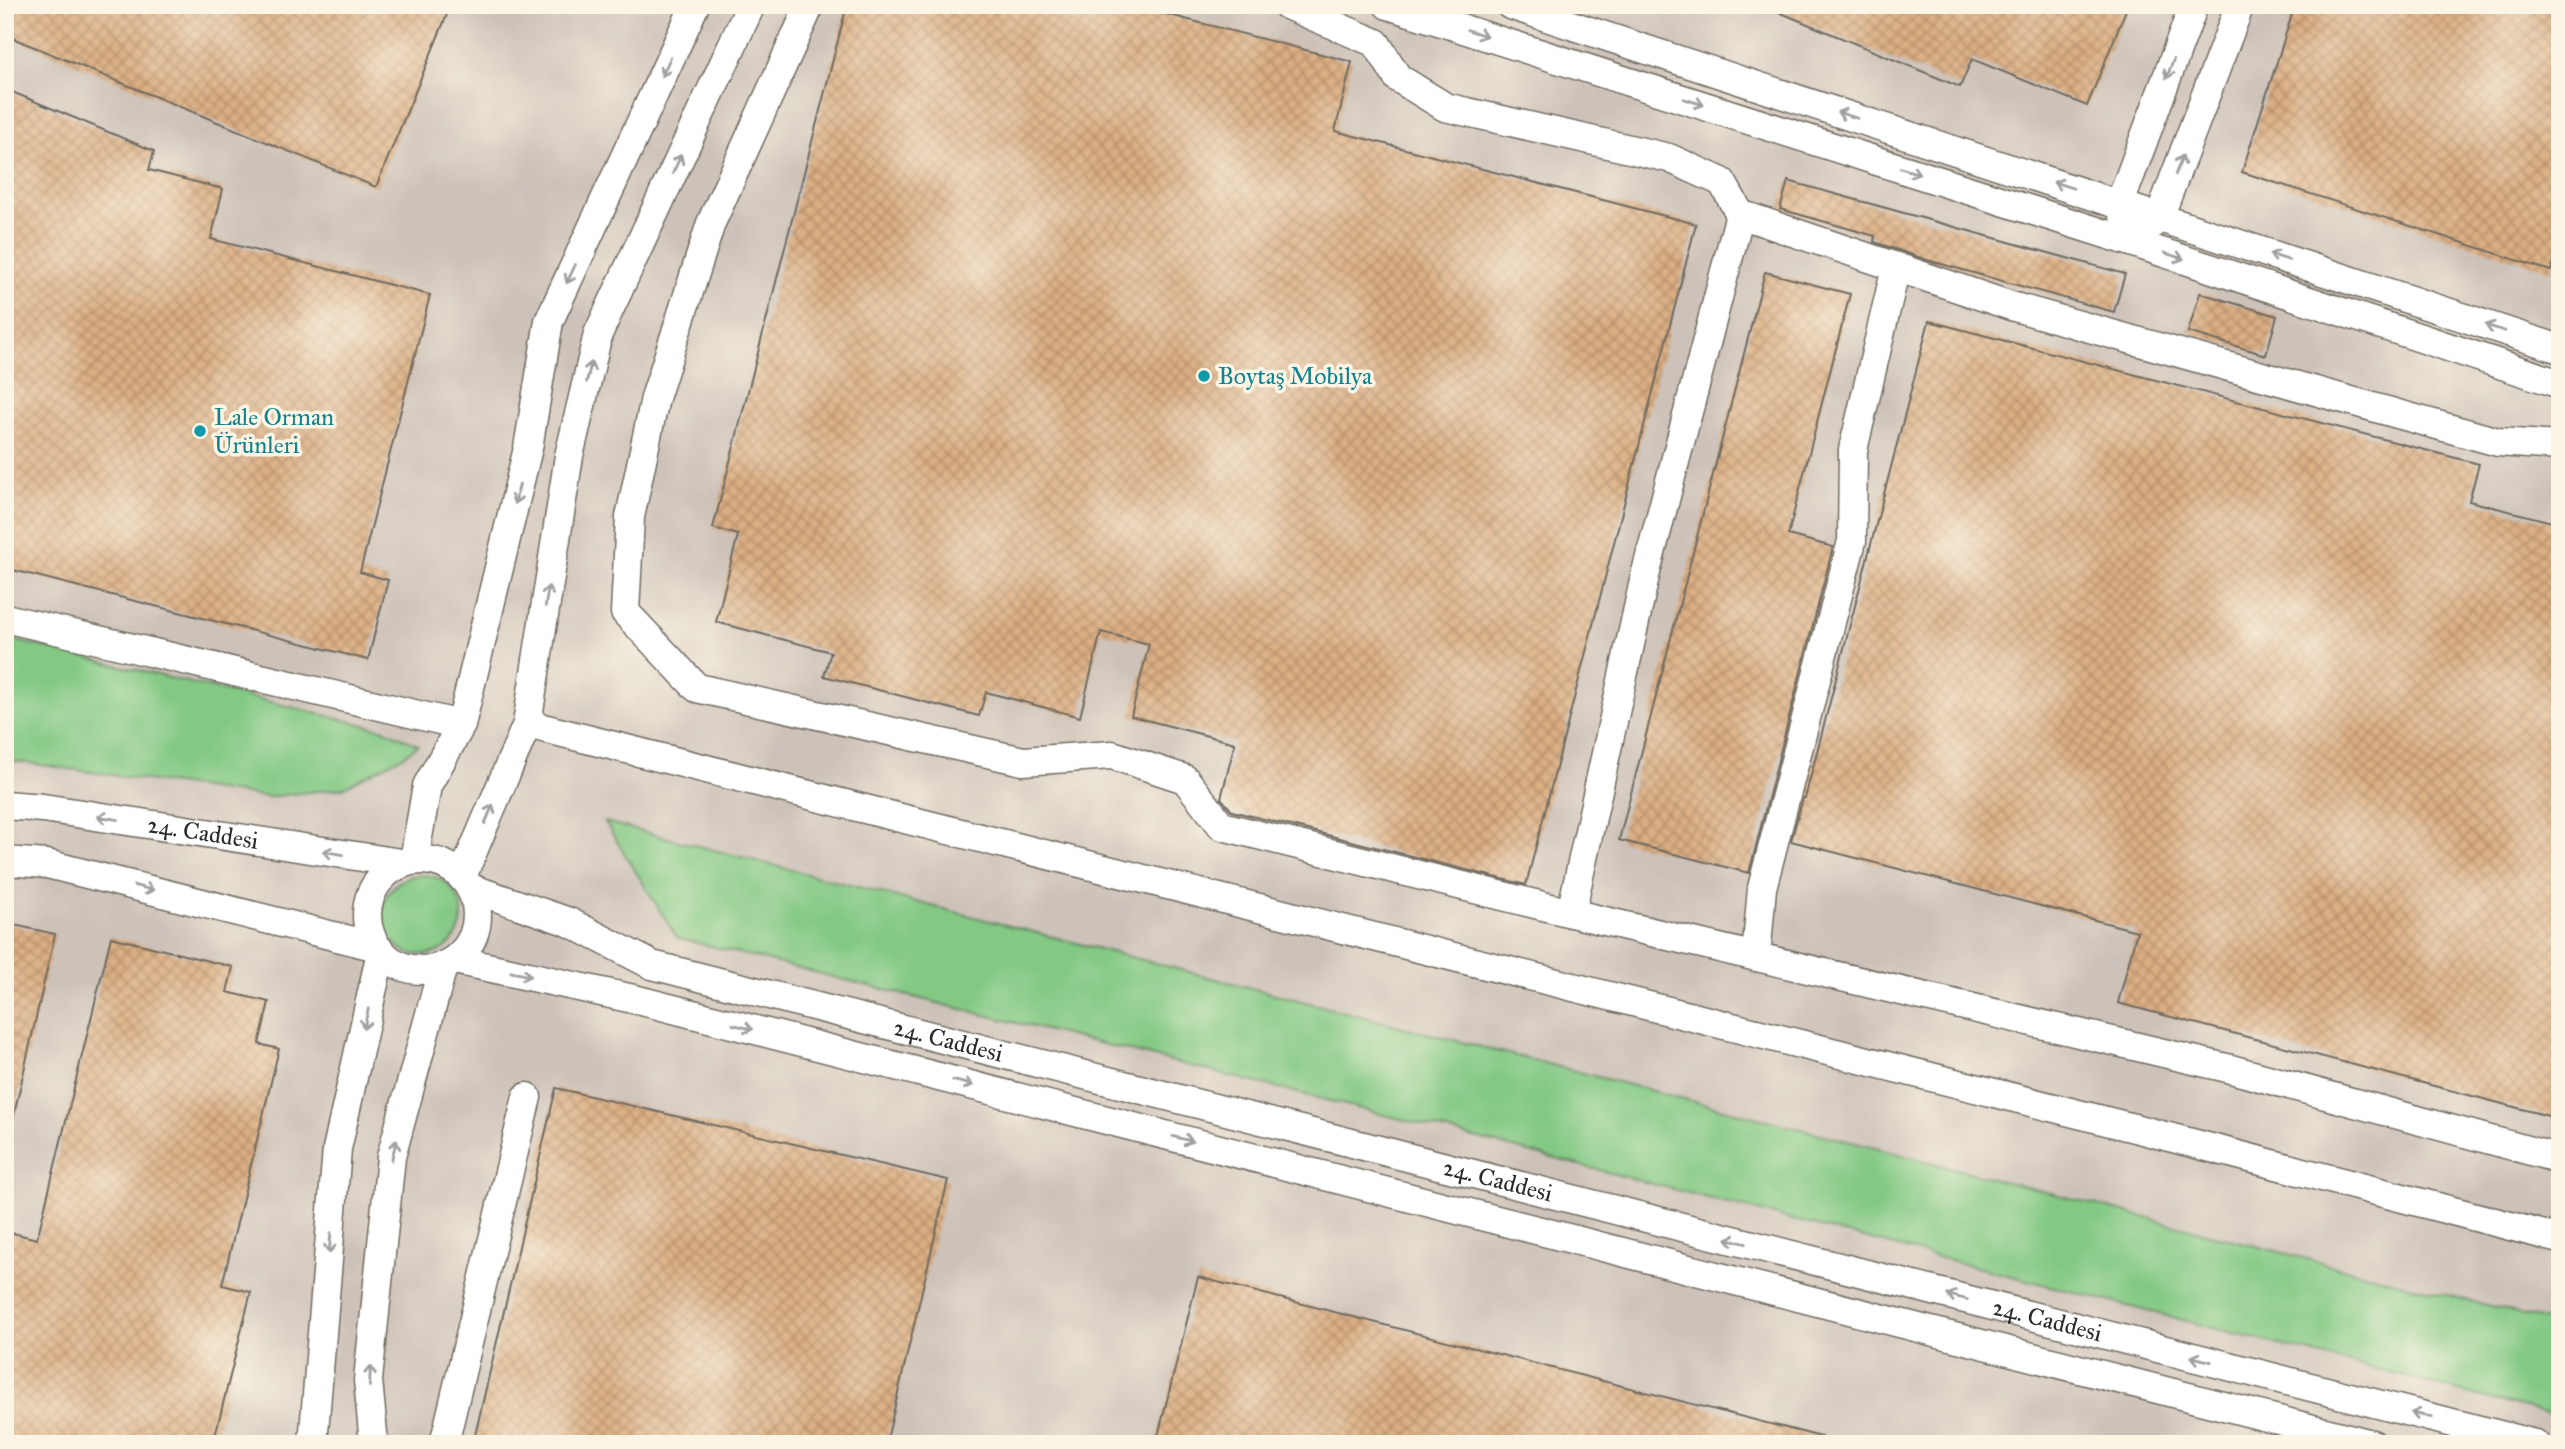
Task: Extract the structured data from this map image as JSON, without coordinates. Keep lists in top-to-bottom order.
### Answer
{
  "streets": {
    "street": ["24. Caddesi"]
  },
  "places": ["Boytaş Mobilya", "Lale Orman Ürünleri"]
}
